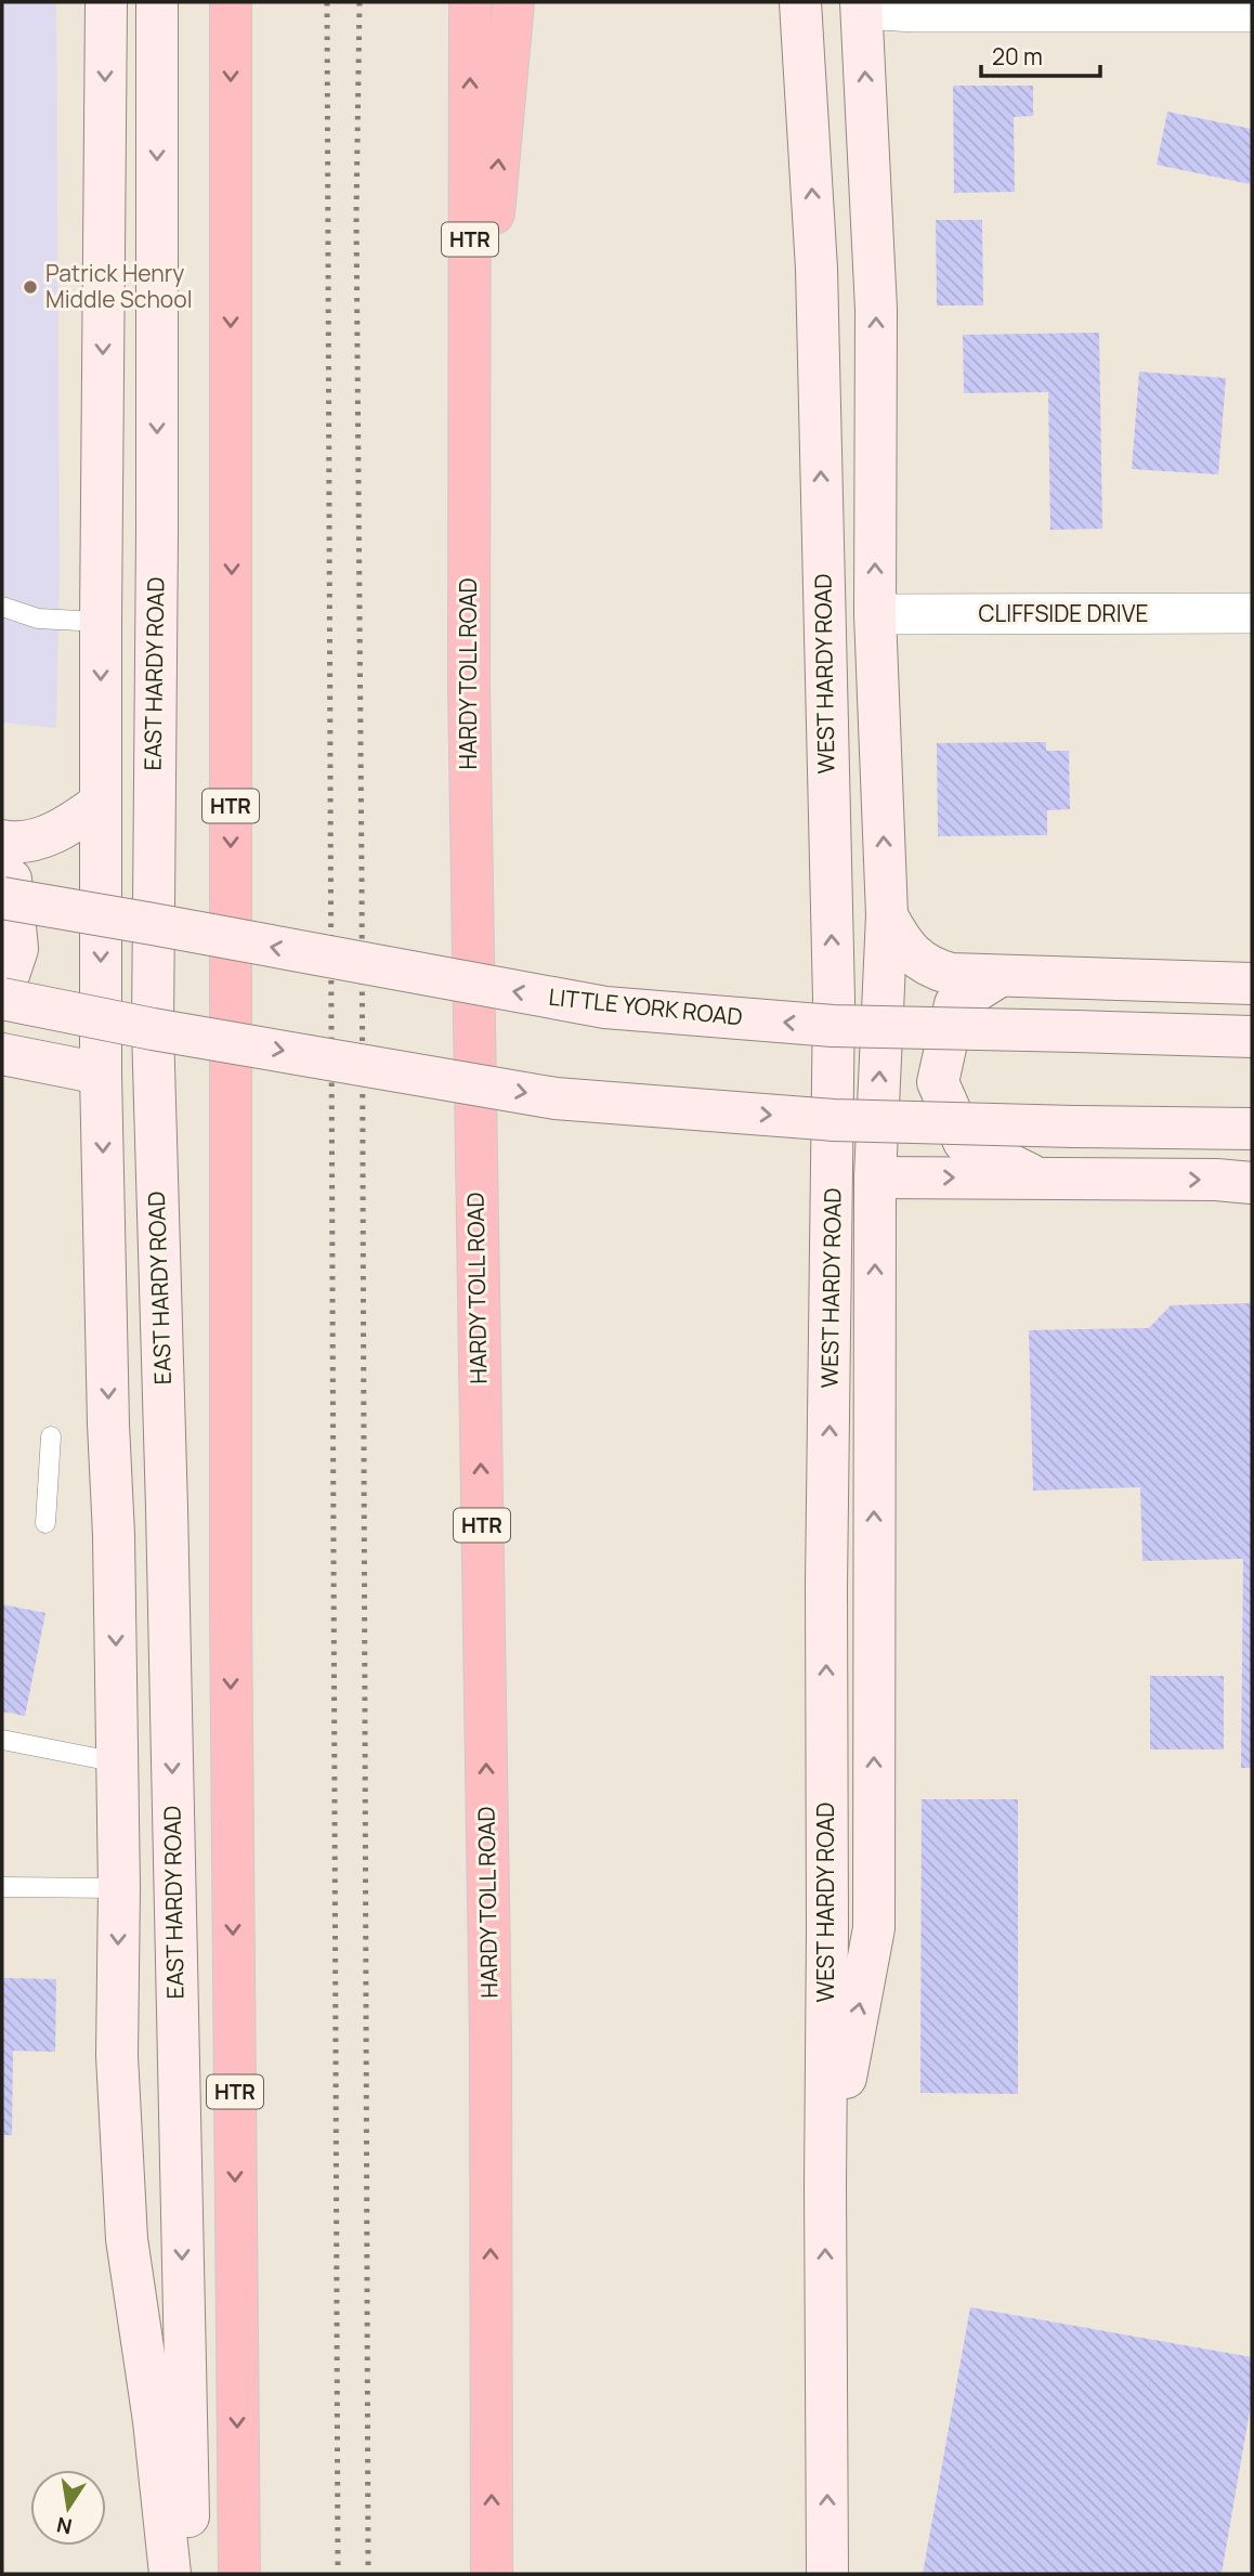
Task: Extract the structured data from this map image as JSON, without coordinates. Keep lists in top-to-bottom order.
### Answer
{
  "streets": {
    "highway": ["HTR", "HARDY TOLL ROAD"],
    "main road": ["EAST HARDY ROAD", "WEST HARDY ROAD", "LITTLE YORK ROAD"],
    "street": ["CLIFFSIDE DRIVE"]
  },
  "crossings": [
    ["EAST HARDY ROAD", "LITTLE YORK ROAD"],
    ["WEST HARDY ROAD", "LITTLE YORK ROAD"]
  ],
  "places": ["Patrick Henry Middle School"],
  "scale_bar": "20 m",
  "north": "bottom"
}
